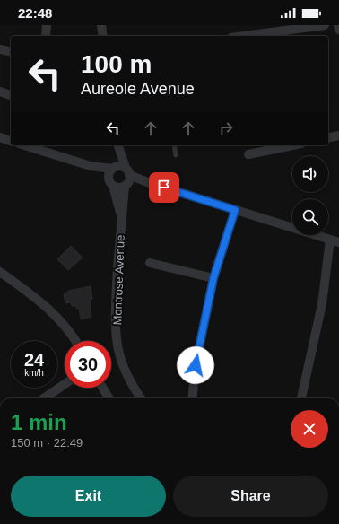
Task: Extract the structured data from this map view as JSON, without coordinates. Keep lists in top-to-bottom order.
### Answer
{
  "streets": {
    "street": ["Montrose Avenue"]
  },
  "page": {
    "status": "22:48",
    "turn": ["100 m", "Aureole Avenue"],
    "speed": "24 km/h",
    "limit": "30",
    "heading": ["1 min", "150 m · 22:49"],
    "buttons": ["Exit", "Share"]
  }
}
